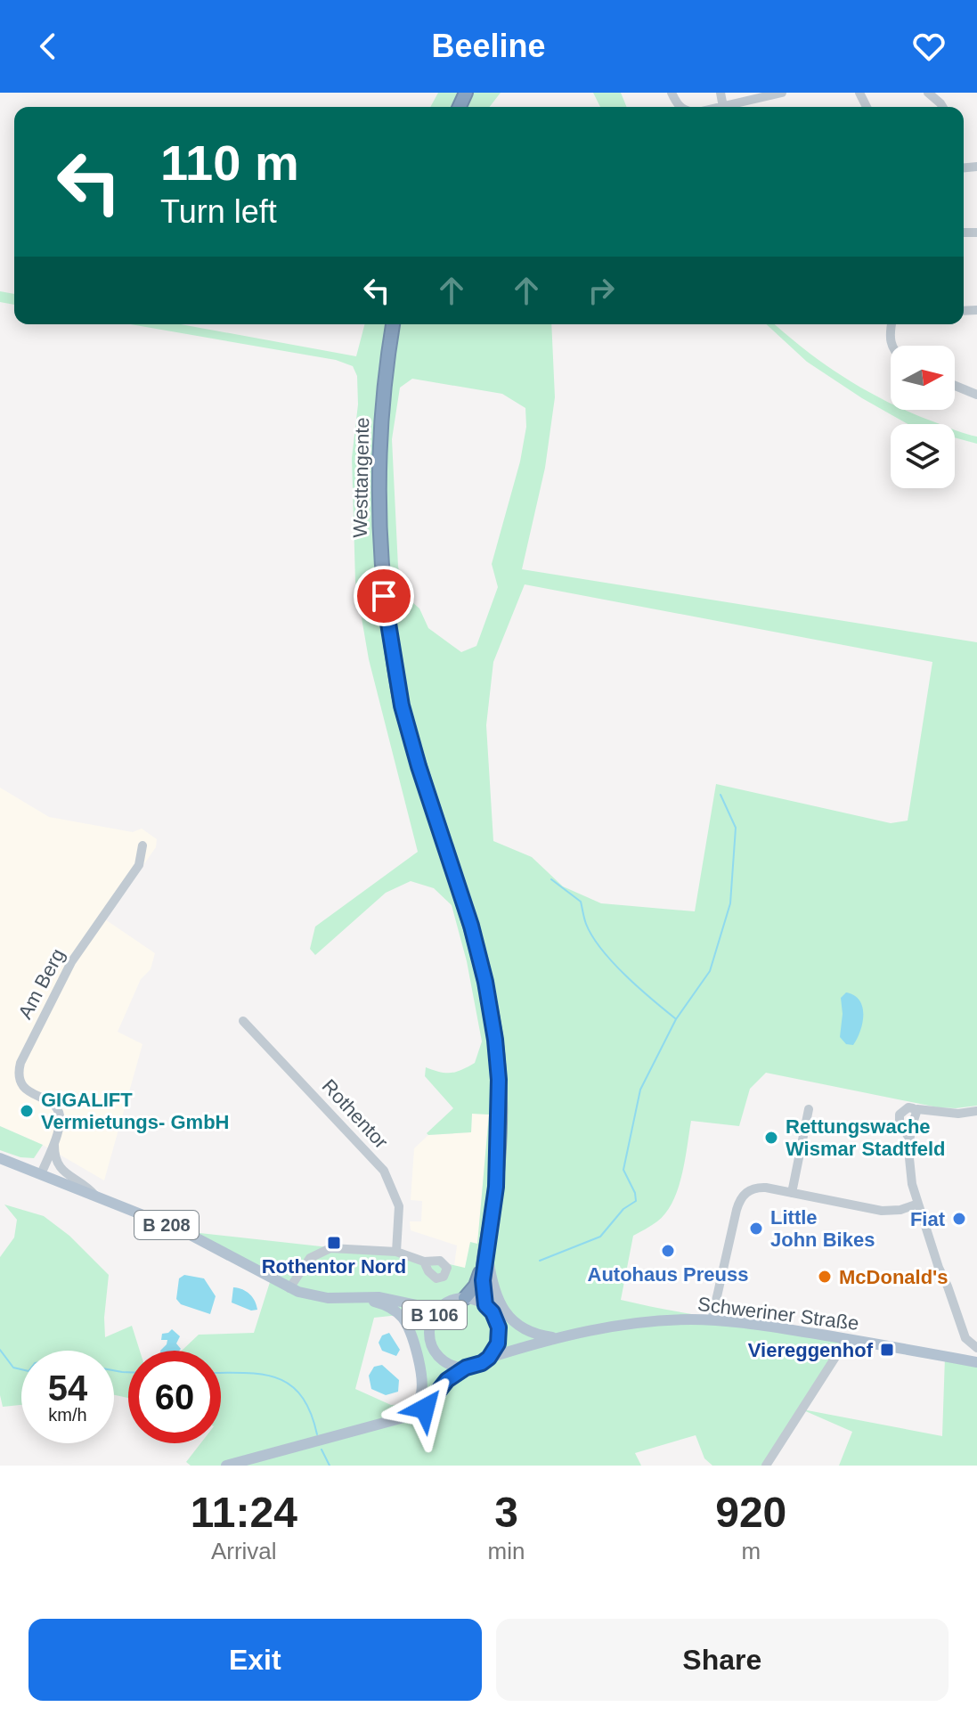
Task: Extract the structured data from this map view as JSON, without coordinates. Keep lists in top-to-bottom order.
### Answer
{
  "streets": {
    "highway": ["Westtangente", "B 106"],
    "main road": ["B 208", "Schweriner Straße"],
    "street": ["Am Berg", "Rothentor"]
  },
  "crossings": [
    ["Westtangente", "B 208"],
    ["Westtangente", "Schweriner Straße"],
    ["Westtangente", "B 106"],
    ["Am Berg", "B 208"],
    ["B 208", "Schweriner Straße"],
    ["B 208", "B 106"],
    ["Schweriner Straße", "B 106"]
  ],
  "places": {
    "other": [
      "GIGALIFT Vermietungs- GmbH",
      "Rettungswache Wismar Stadtfeld",
      "Fiat",
      "Little John Bikes",
      "Autohaus Preuss",
      "McDonald's"
    ],
    "transit": ["Rothentor Nord", "Viereggenhof"]
  },
  "north": "right",
  "page": {
    "header": "Beeline",
    "turn": ["110 m", "Turn left"],
    "speed": "54 km/h",
    "limit": "60",
    "eta": [
      "11:24",
      "Arrival",
      "3",
      "min",
      "920",
      "m"
    ],
    "buttons": ["Exit", "Share"]
  }
}
